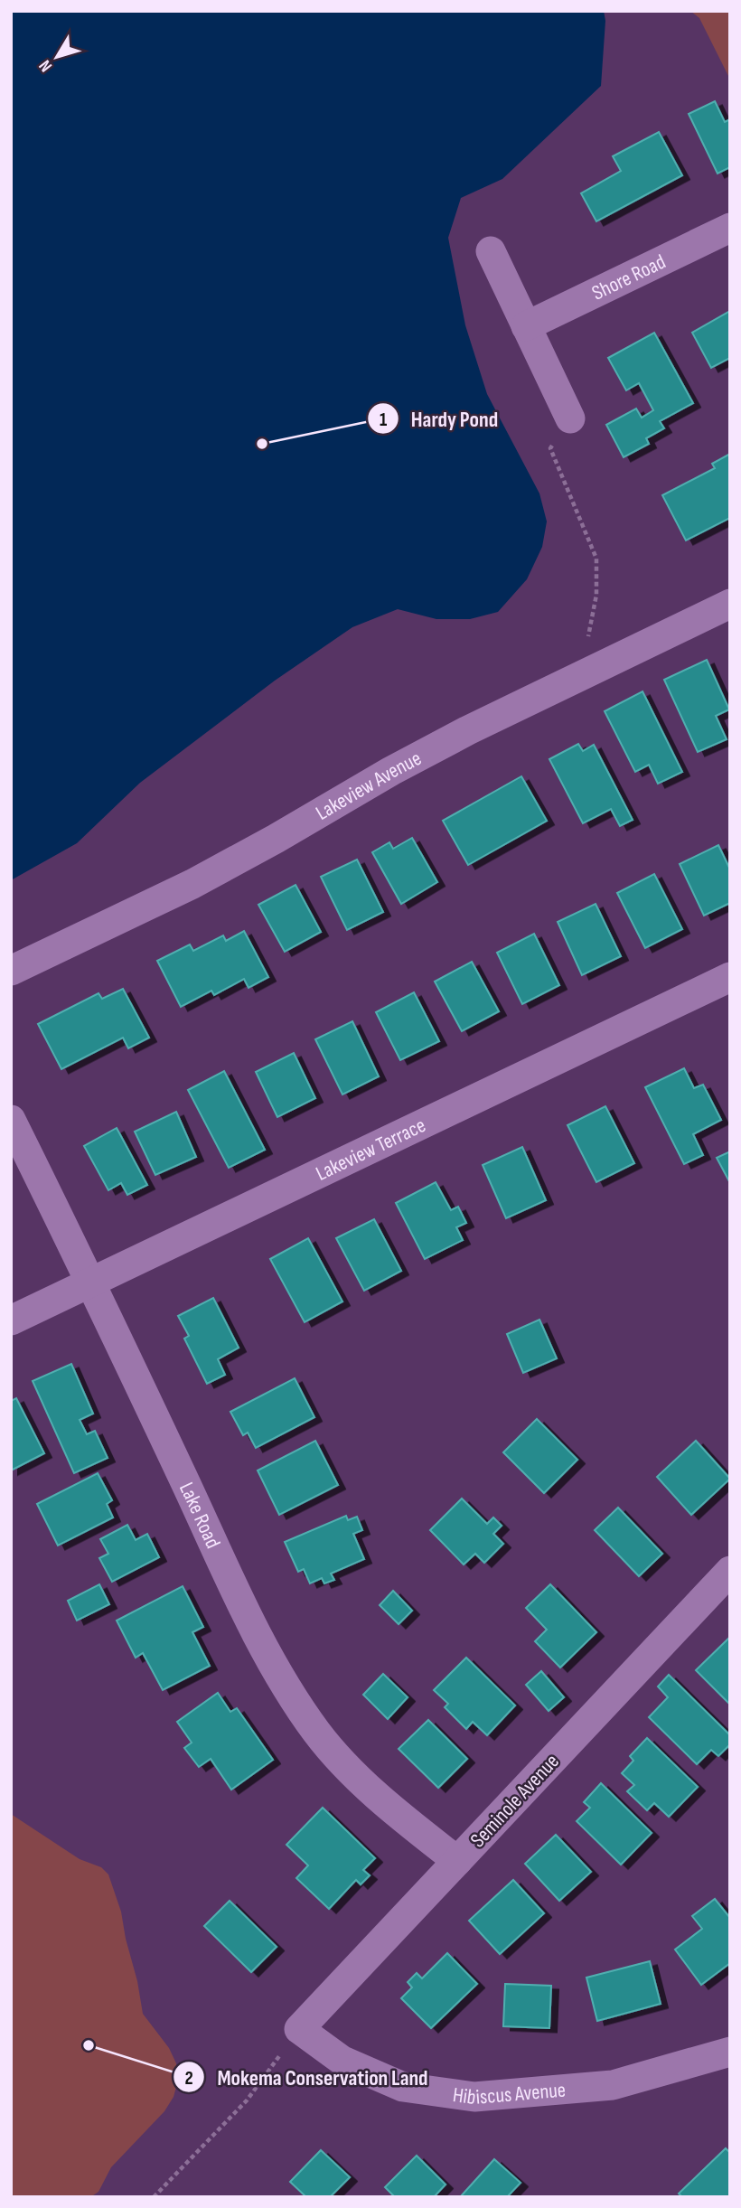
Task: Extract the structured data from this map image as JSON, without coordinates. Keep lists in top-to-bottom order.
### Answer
{
  "streets": {
    "street": [
      "Shore Road",
      "Lakeview Avenue",
      "Lakeview Terrace",
      "Lake Road",
      "Seminole Avenue",
      "Hibiscus Avenue"
    ]
  },
  "crossings": [
    ["Lakeview Terrace", "Lake Road"],
    ["Lake Road", "Seminole Avenue"],
    ["Seminole Avenue", "Hibiscus Avenue"]
  ],
  "places": ["Hardy Pond", "Mokema Conservation Land"],
  "north": "bottom left"
}
